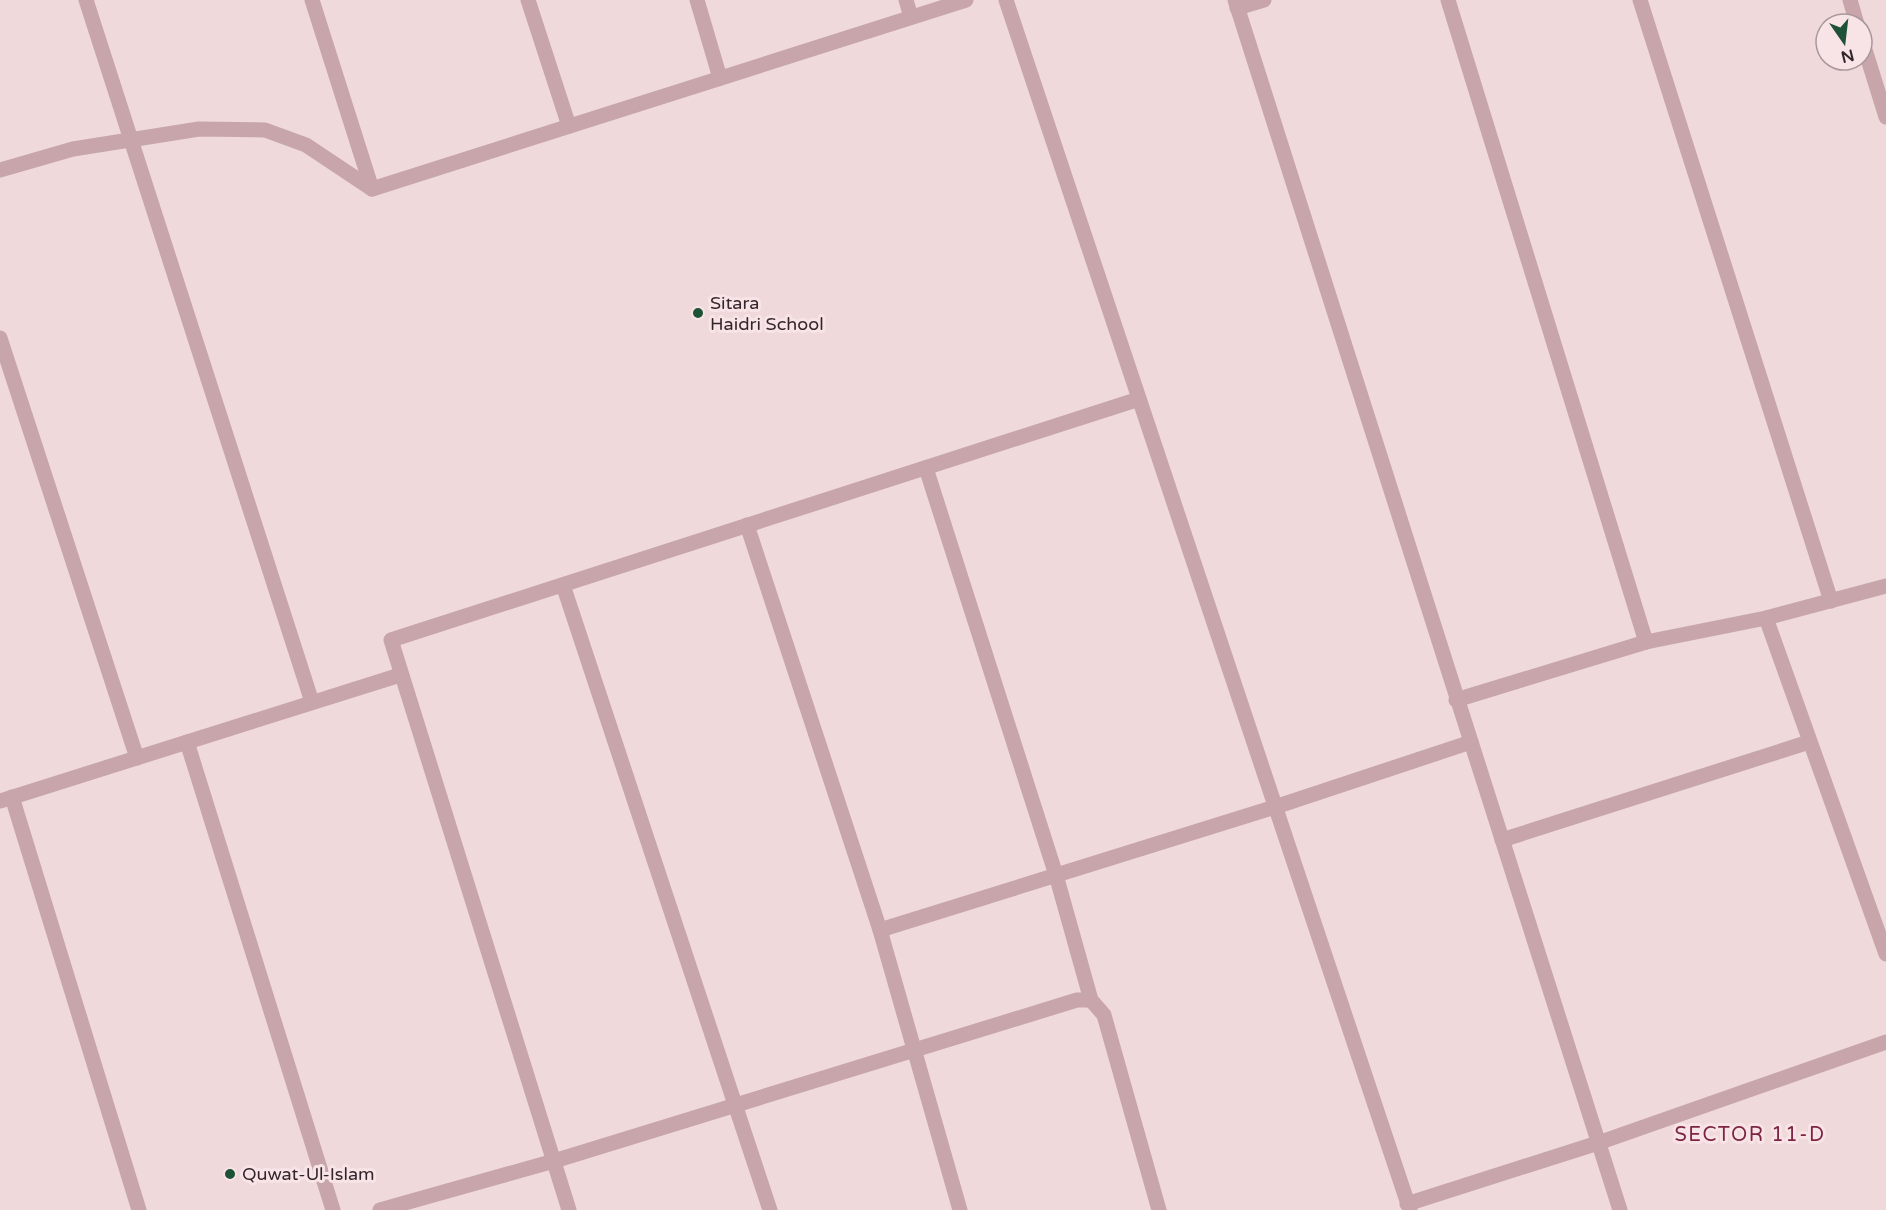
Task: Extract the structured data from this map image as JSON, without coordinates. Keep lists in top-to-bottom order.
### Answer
{
  "districts": ["SECTOR 11-D"],
  "places": ["Sitara Haidri School", "Quwat-Ul-Islam"],
  "north": "bottom"
}
